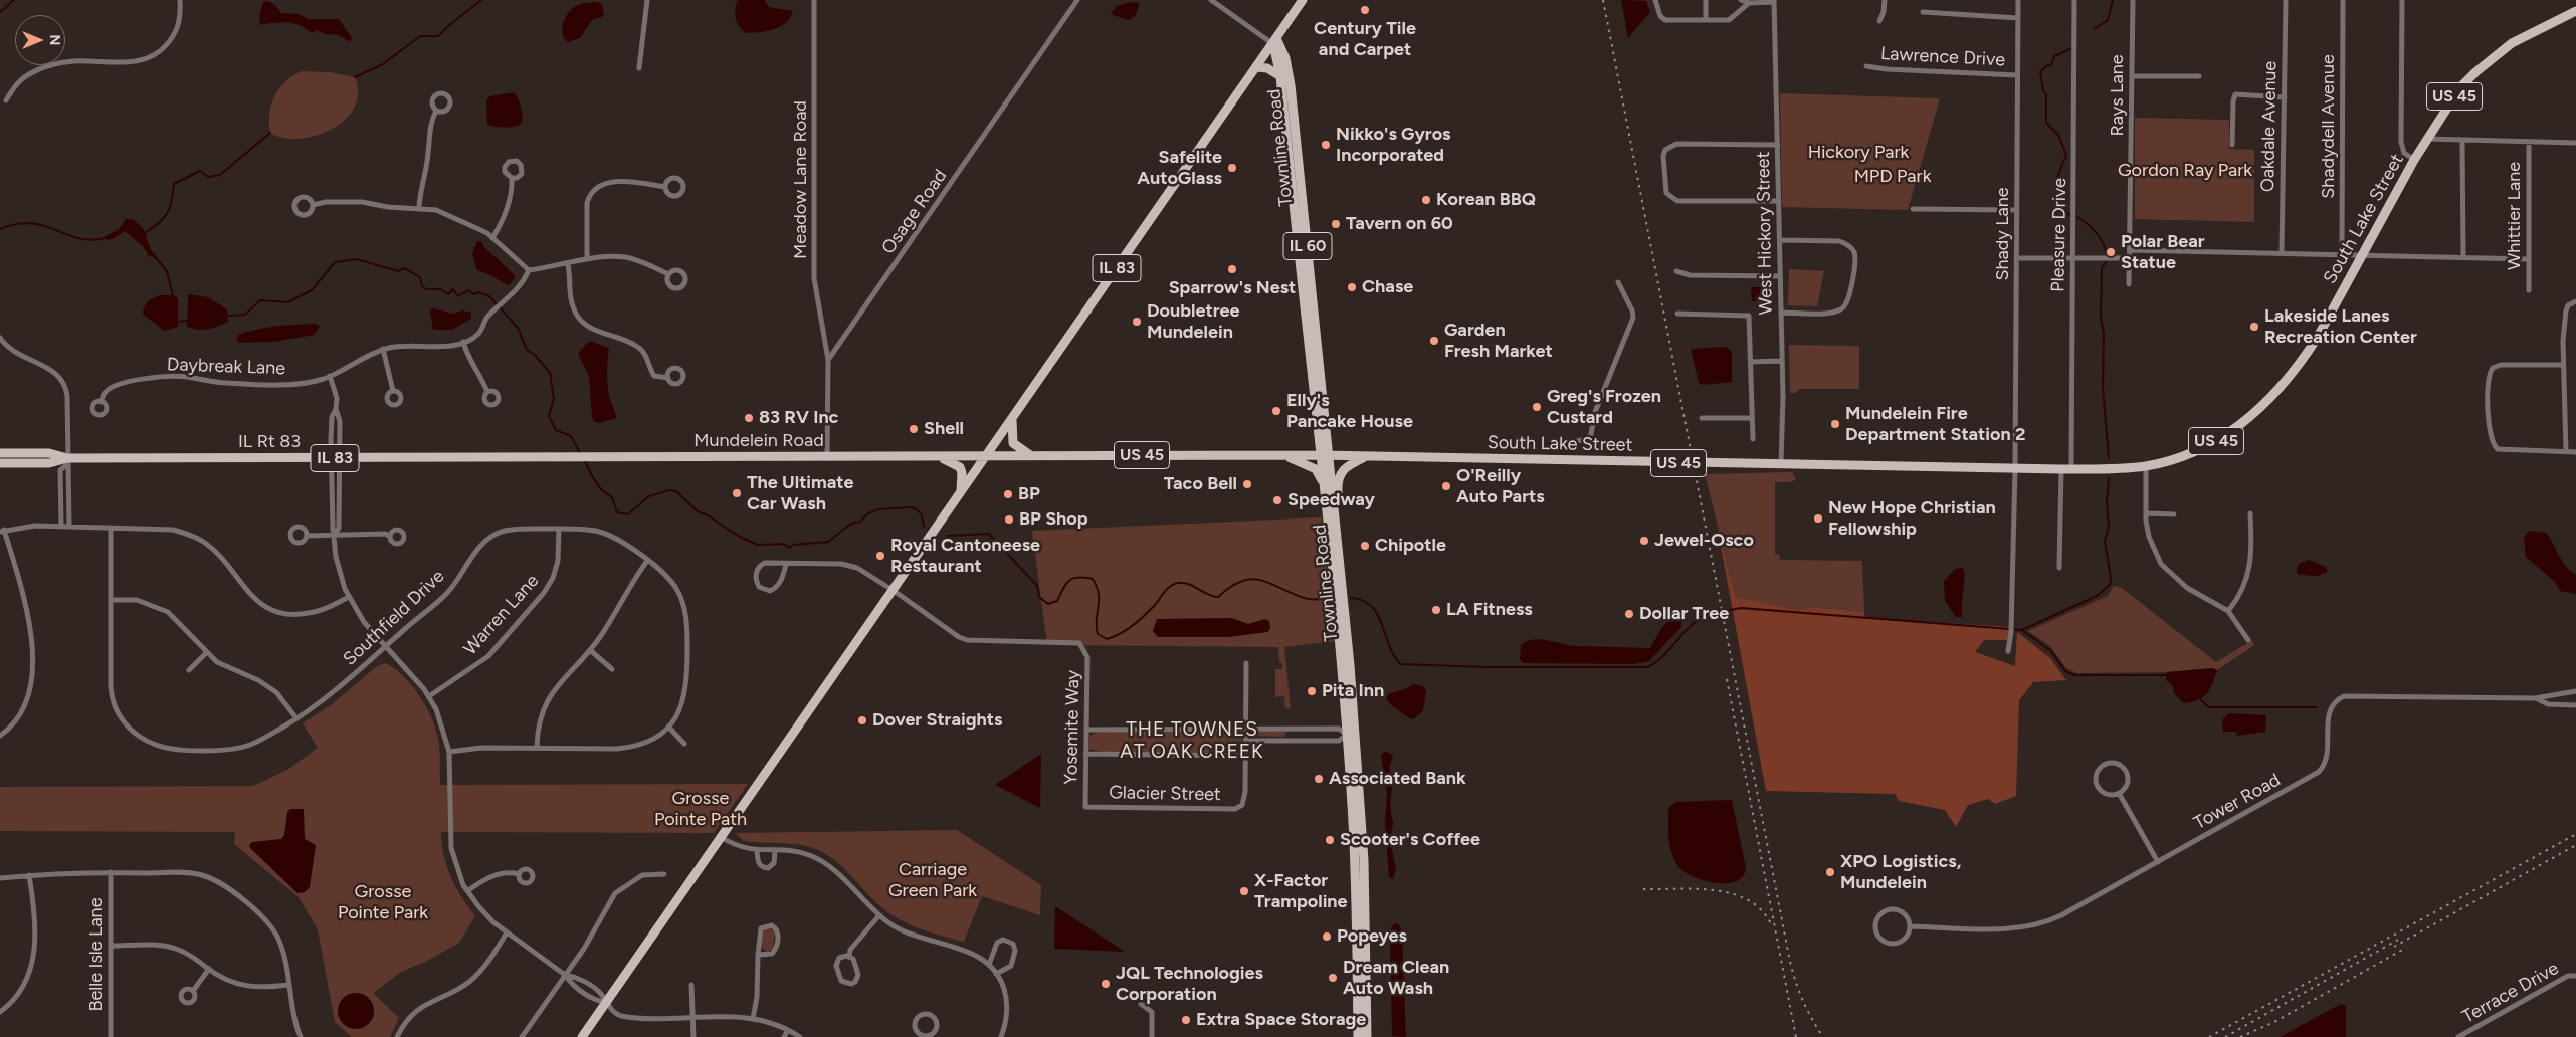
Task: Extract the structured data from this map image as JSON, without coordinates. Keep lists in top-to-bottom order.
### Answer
{
  "streets": {
    "main road": [
      "US 45",
      "Townline Road",
      "South Lake Street",
      "IL 60",
      "IL 83",
      "Mundelein Road",
      "IL Rt 83"
    ],
    "street": [
      "Lawrence Drive",
      "Rays Lane",
      "Oakdale Avenue",
      "Shadydell Avenue",
      "Meadow Lane Road",
      "Osage Road",
      "Whittier Lane",
      "West Hickory Street",
      "Shady Lane",
      "Pleasure Drive",
      "Daybreak Lane",
      "Warren Lane",
      "Southfield Drive",
      "Yosemite Way",
      "Glacier Street",
      "Tower Road",
      "Belle Isle Lane",
      "Terrace Drive"
    ]
  },
  "crossings": [
    ["Lawrence Drive", "Shady Lane"],
    ["Townline Road", "South Lake Street"],
    ["Townline Road", "IL 83"],
    ["Meadow Lane Road", "Osage Road"],
    ["South Lake Street", "West Hickory Street"],
    ["South Lake Street", "Shady Lane"],
    ["South Lake Street", "Pleasure Drive"],
    ["South Lake Street", "IL 83"],
    ["South Lake Street", "Mundelein Road"],
    ["IL 83", "Mundelein Road"],
    ["IL 83", "IL Rt 83"],
    ["Mundelein Road", "IL Rt 83"],
    ["Warren Lane", "Southfield Drive"],
    ["Yosemite Way", "Glacier Street"]
  ],
  "districts": ["THE TOWNES AT OAK CREEK"],
  "parks": [
    "Hickory Park",
    "Gordon Ray Park",
    "MPD Park",
    "Grosse Pointe Path",
    "Carriage Green Park",
    "Grosse Pointe Park"
  ],
  "places": [
    "Century Tile and Carpet",
    "Nikko's Gyros Incorporated",
    "Safelite AutoGlass",
    "Korean BBQ",
    "Tavern on 60",
    "Polar Bear Statue",
    "Sparrow's Nest",
    "Chase",
    "Doubletree Mundelein",
    "Lakeside Lanes Recreation Center",
    "Garden Fresh Market",
    "Greg's Frozen Custard",
    "Elly's Pancake House",
    "83 RV Inc",
    "Mundelein Fire Department Station 2",
    "Shell",
    "Taco Bell",
    "O'Reilly Auto Parts",
    "The Ultimate Car Wash",
    "BP",
    "Speedway",
    "New Hope Christian Fellowship",
    "BP Shop",
    "Jewel-Osco",
    "Chipotle",
    "Royal Cantoneese Restaurant",
    "LA Fitness",
    "Dollar Tree",
    "Pita Inn",
    "Dover Straights",
    "Associated Bank",
    "Scooter's Coffee",
    "XPO Logistics, Mundelein",
    "X-Factor Trampoline",
    "Popeyes",
    "Dream Clean Auto Wash",
    "JQL Technologies Corporation",
    "Extra Space Storage"
  ],
  "north": "right"
}
